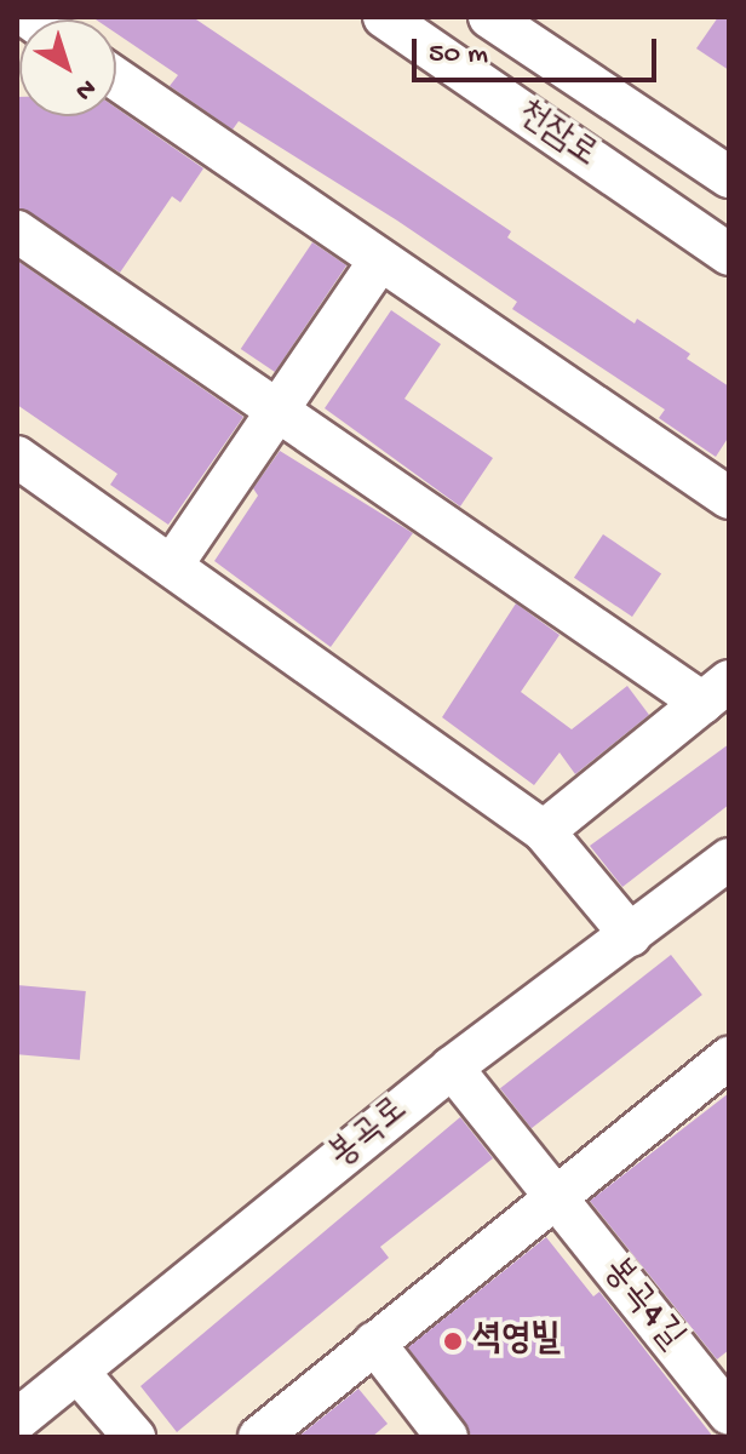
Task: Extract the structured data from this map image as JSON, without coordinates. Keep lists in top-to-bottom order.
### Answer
{
  "streets": {
    "street": ["천잠로", "봉곡로", "봉곡4길"]
  },
  "crossings": [
    ["봉곡로", "봉곡4길"]
  ],
  "places": ["셕영빌"],
  "scale_bar": "50 m",
  "north": "bottom right"
}
